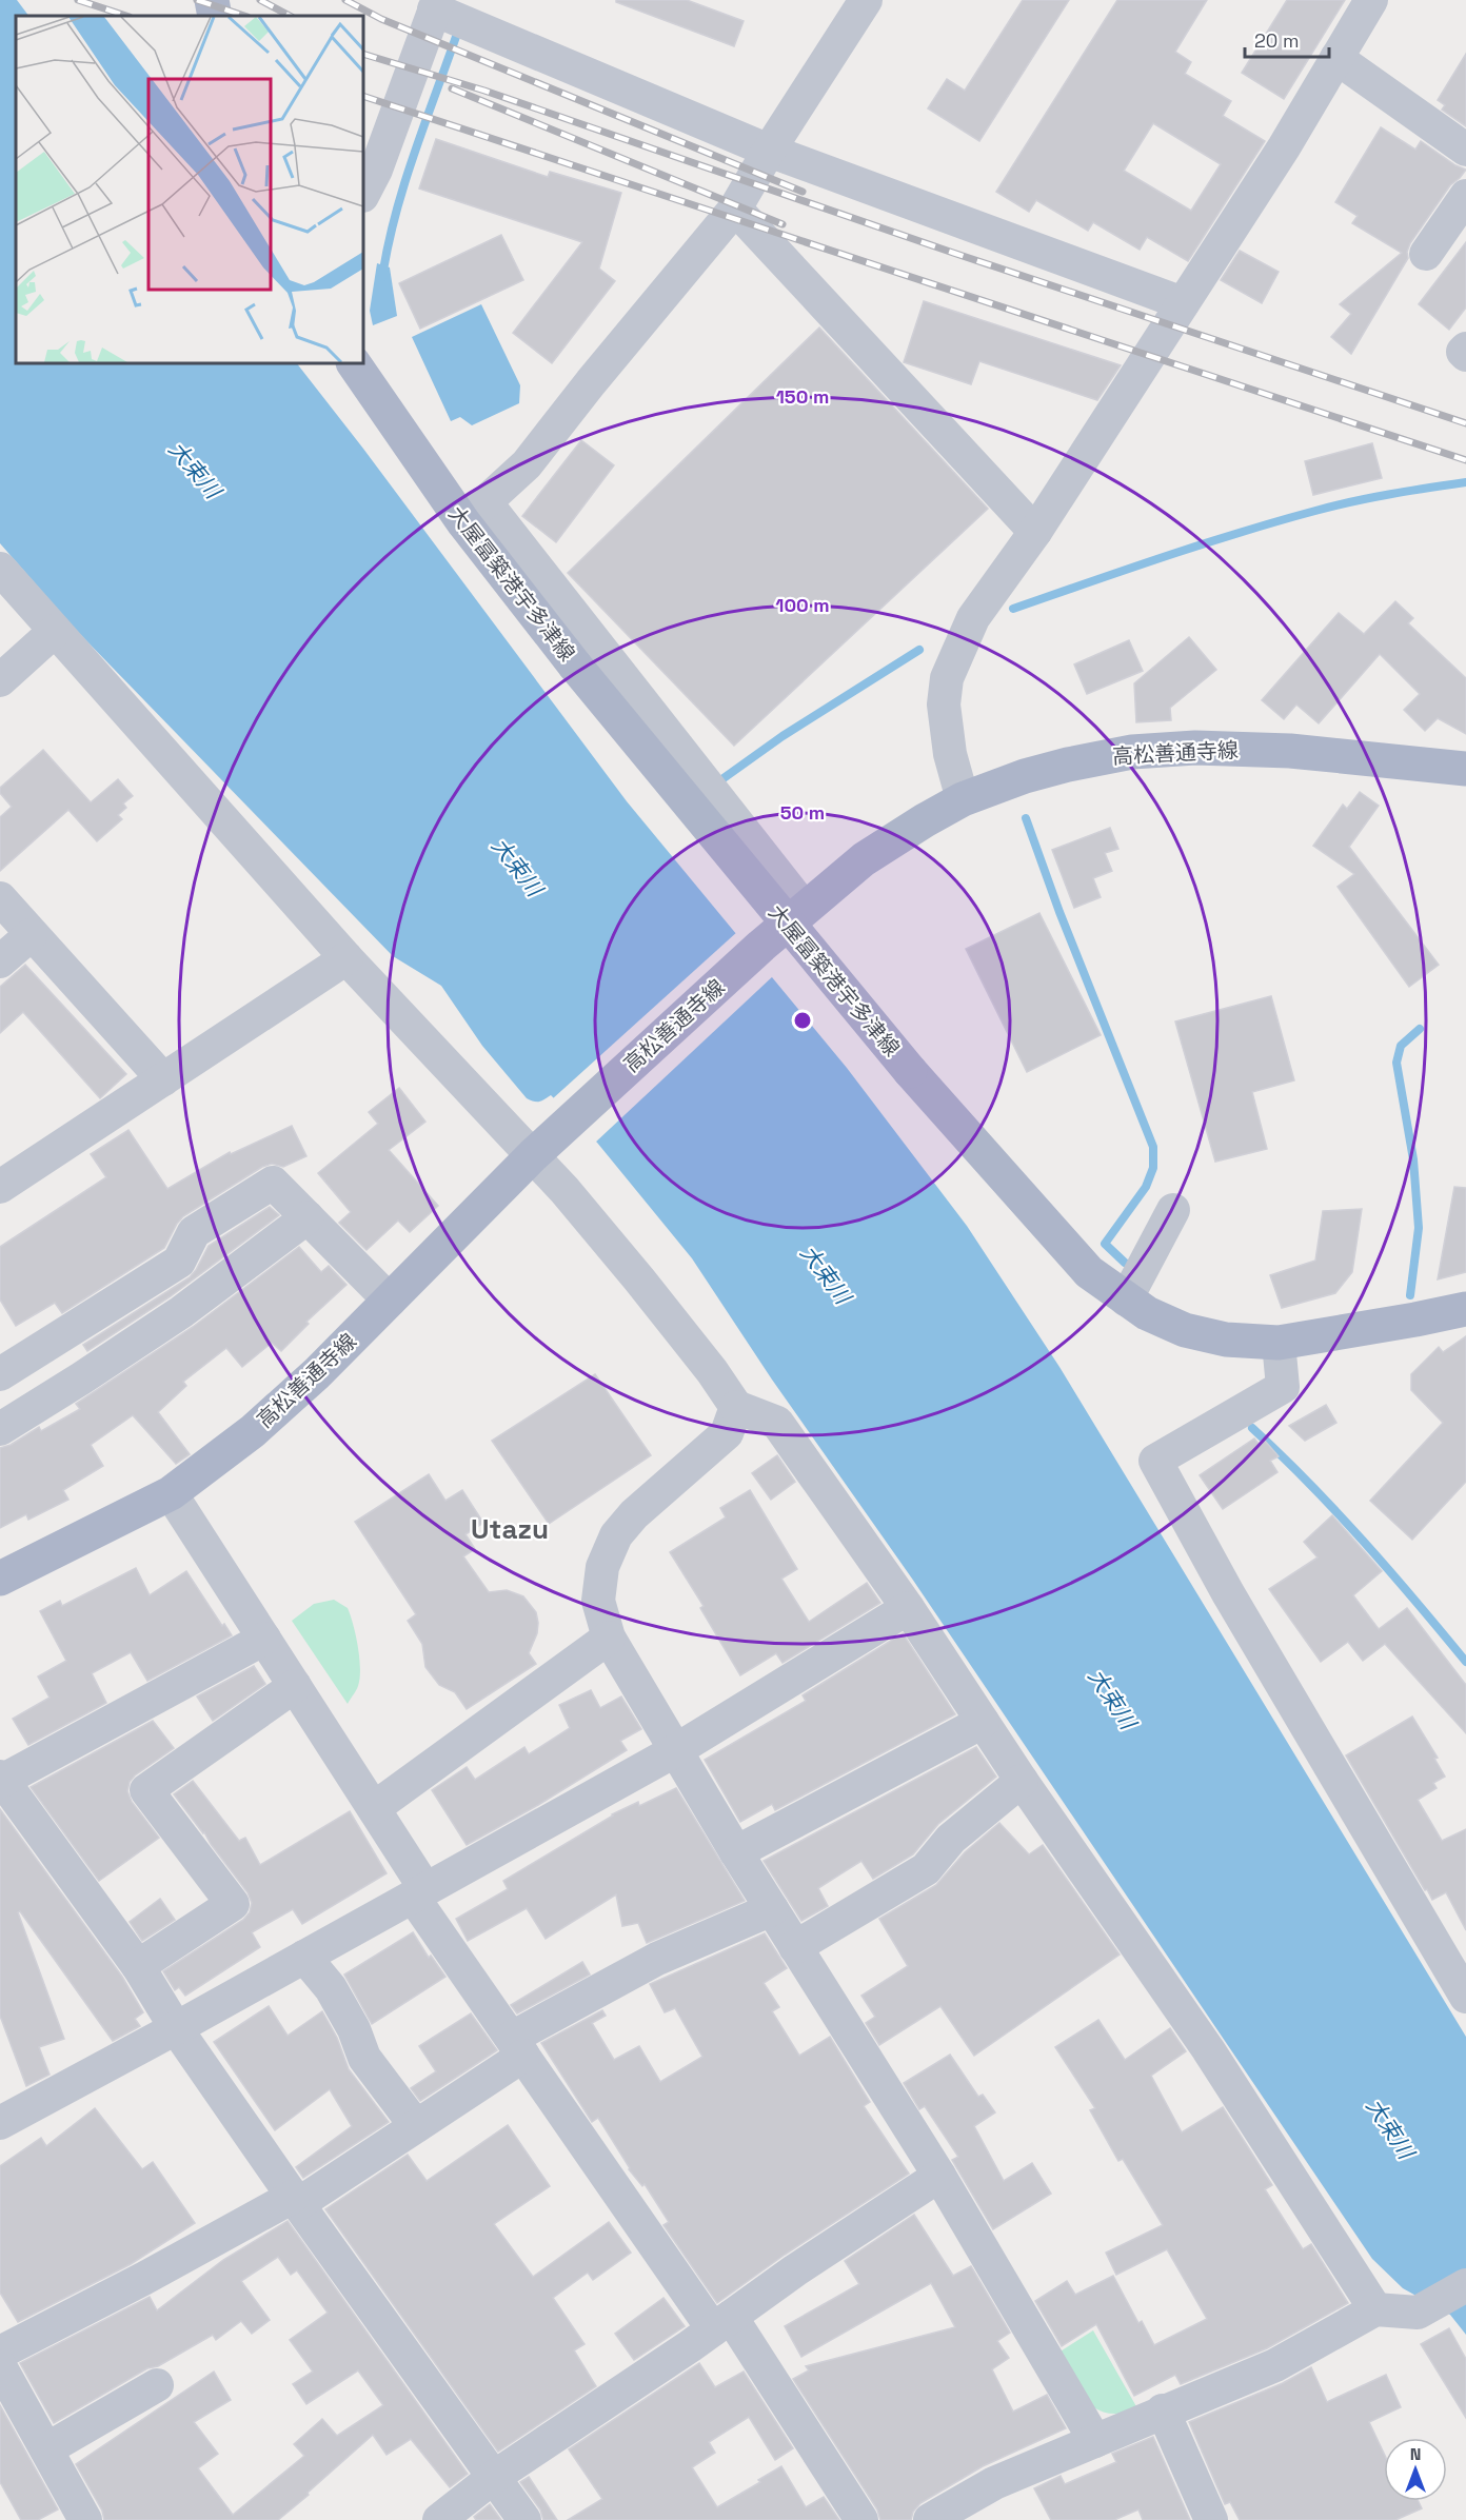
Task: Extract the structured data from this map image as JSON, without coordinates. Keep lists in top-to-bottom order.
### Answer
{
  "streets": {
    "main road": ["大屋冨築港宇多津線", "高松善通寺線"]
  },
  "districts": ["Utazu"],
  "water": ["大束川"],
  "scale_bar": "20 m",
  "north": "top",
  "rings": ["150 m", "100 m", "50 m"]
}
